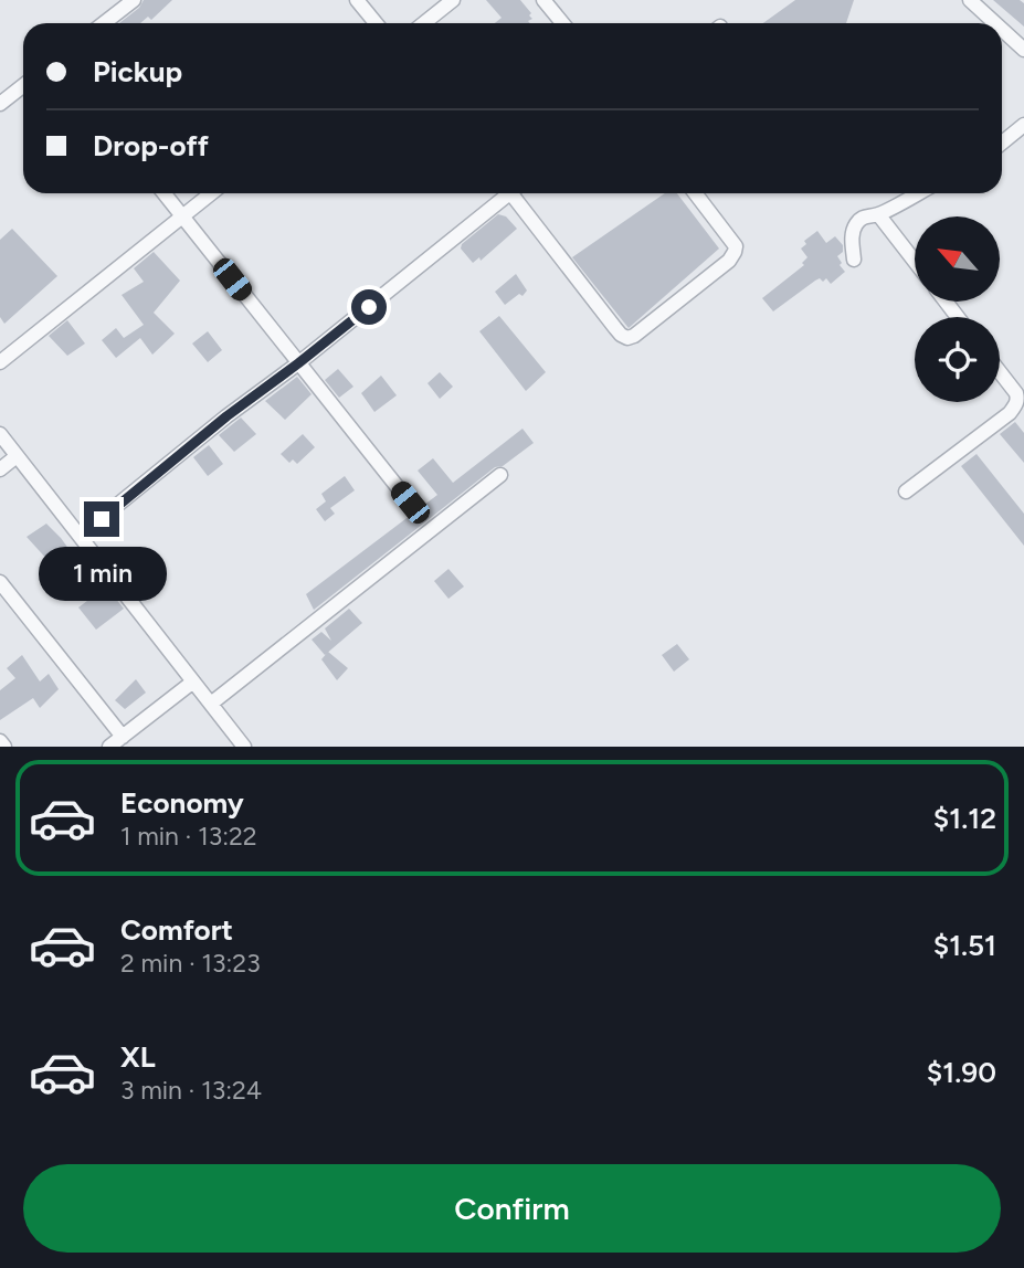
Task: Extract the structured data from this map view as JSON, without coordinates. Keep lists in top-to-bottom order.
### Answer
{
  "north": "top left",
  "page": {
    "banner": ["Pickup", "Drop-off"],
    "bubble": "1 min",
    "list": [
      {
        "name": "Economy",
        "note": "1 min · 13:22",
        "value": "$1.12"
      },
      {
        "name": "Comfort",
        "note": "2 min · 13:23",
        "value": "$1.51"
      },
      {
        "name": "XL",
        "note": "3 min · 13:24",
        "value": "$1.90"
      }
    ],
    "buttons": "Confirm"
  }
}
